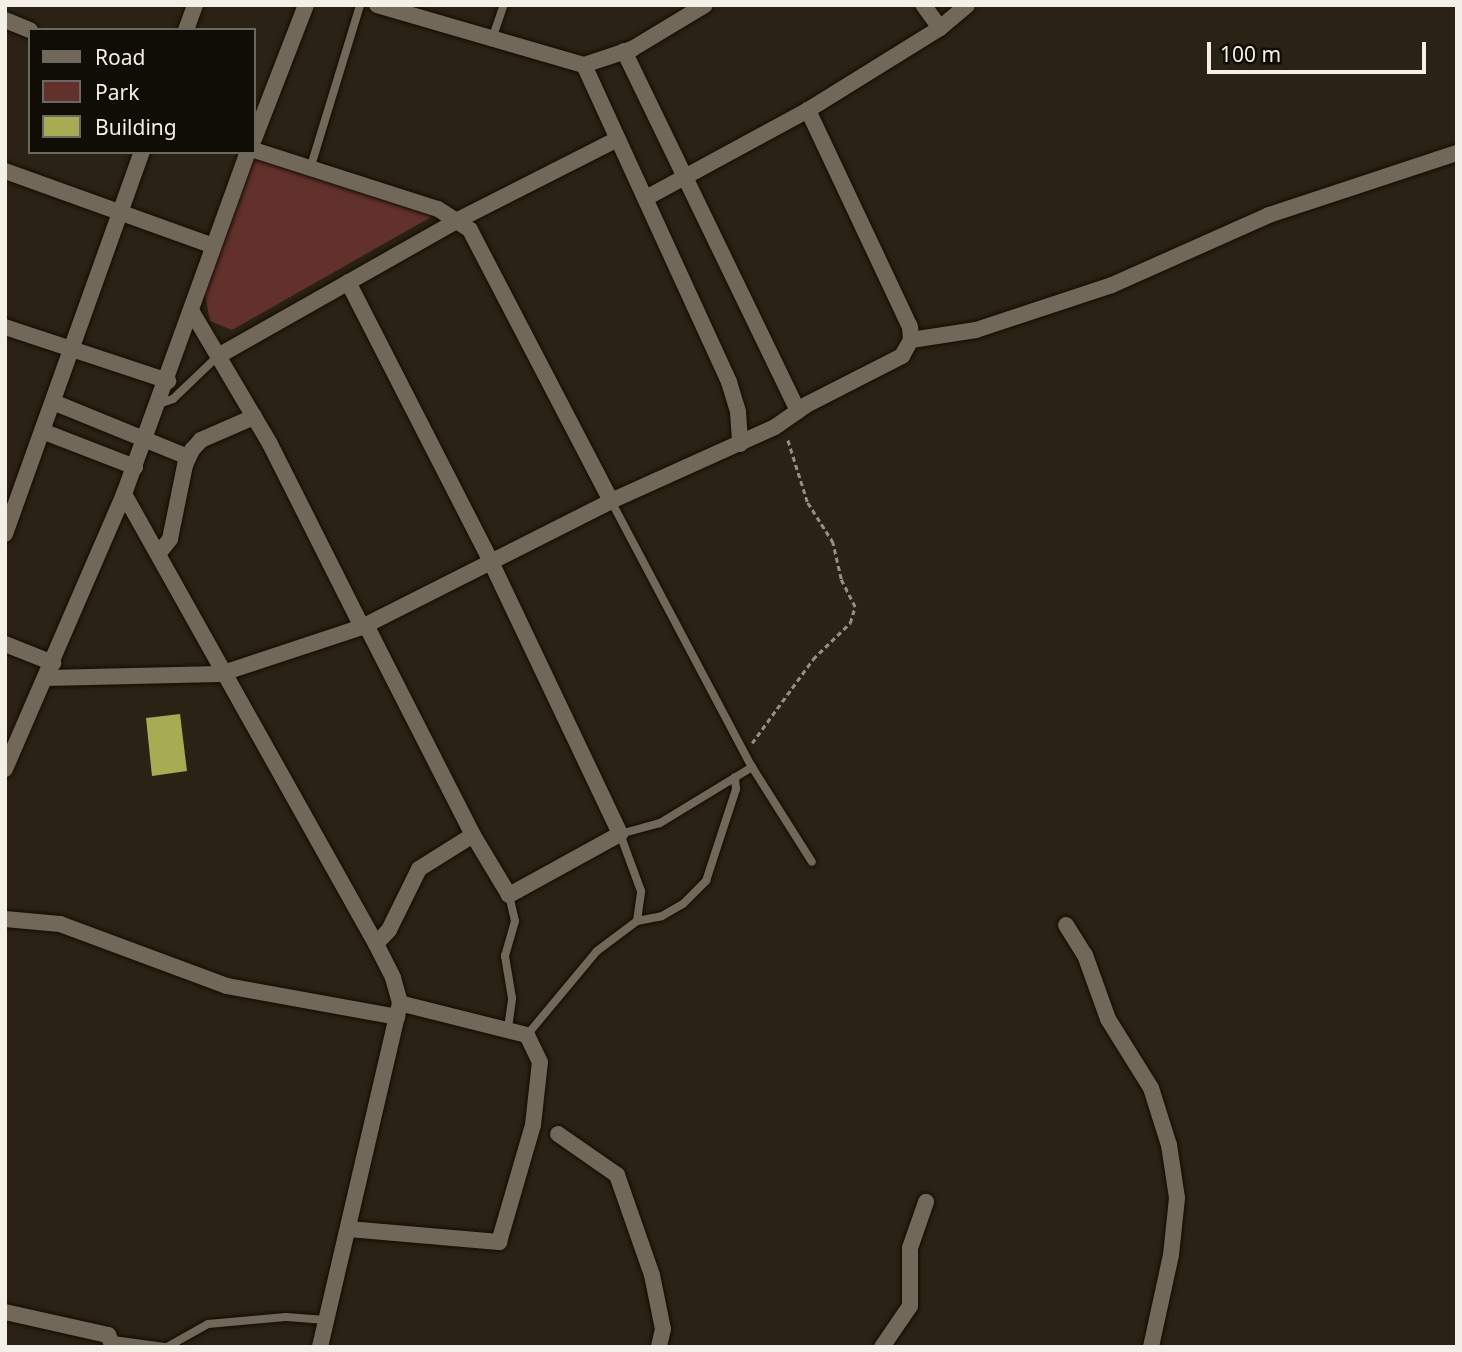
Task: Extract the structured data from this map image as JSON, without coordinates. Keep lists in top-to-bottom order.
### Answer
{
  "legend": ["Road", "Park", "Building"],
  "scale_bar": "100 m"
}
